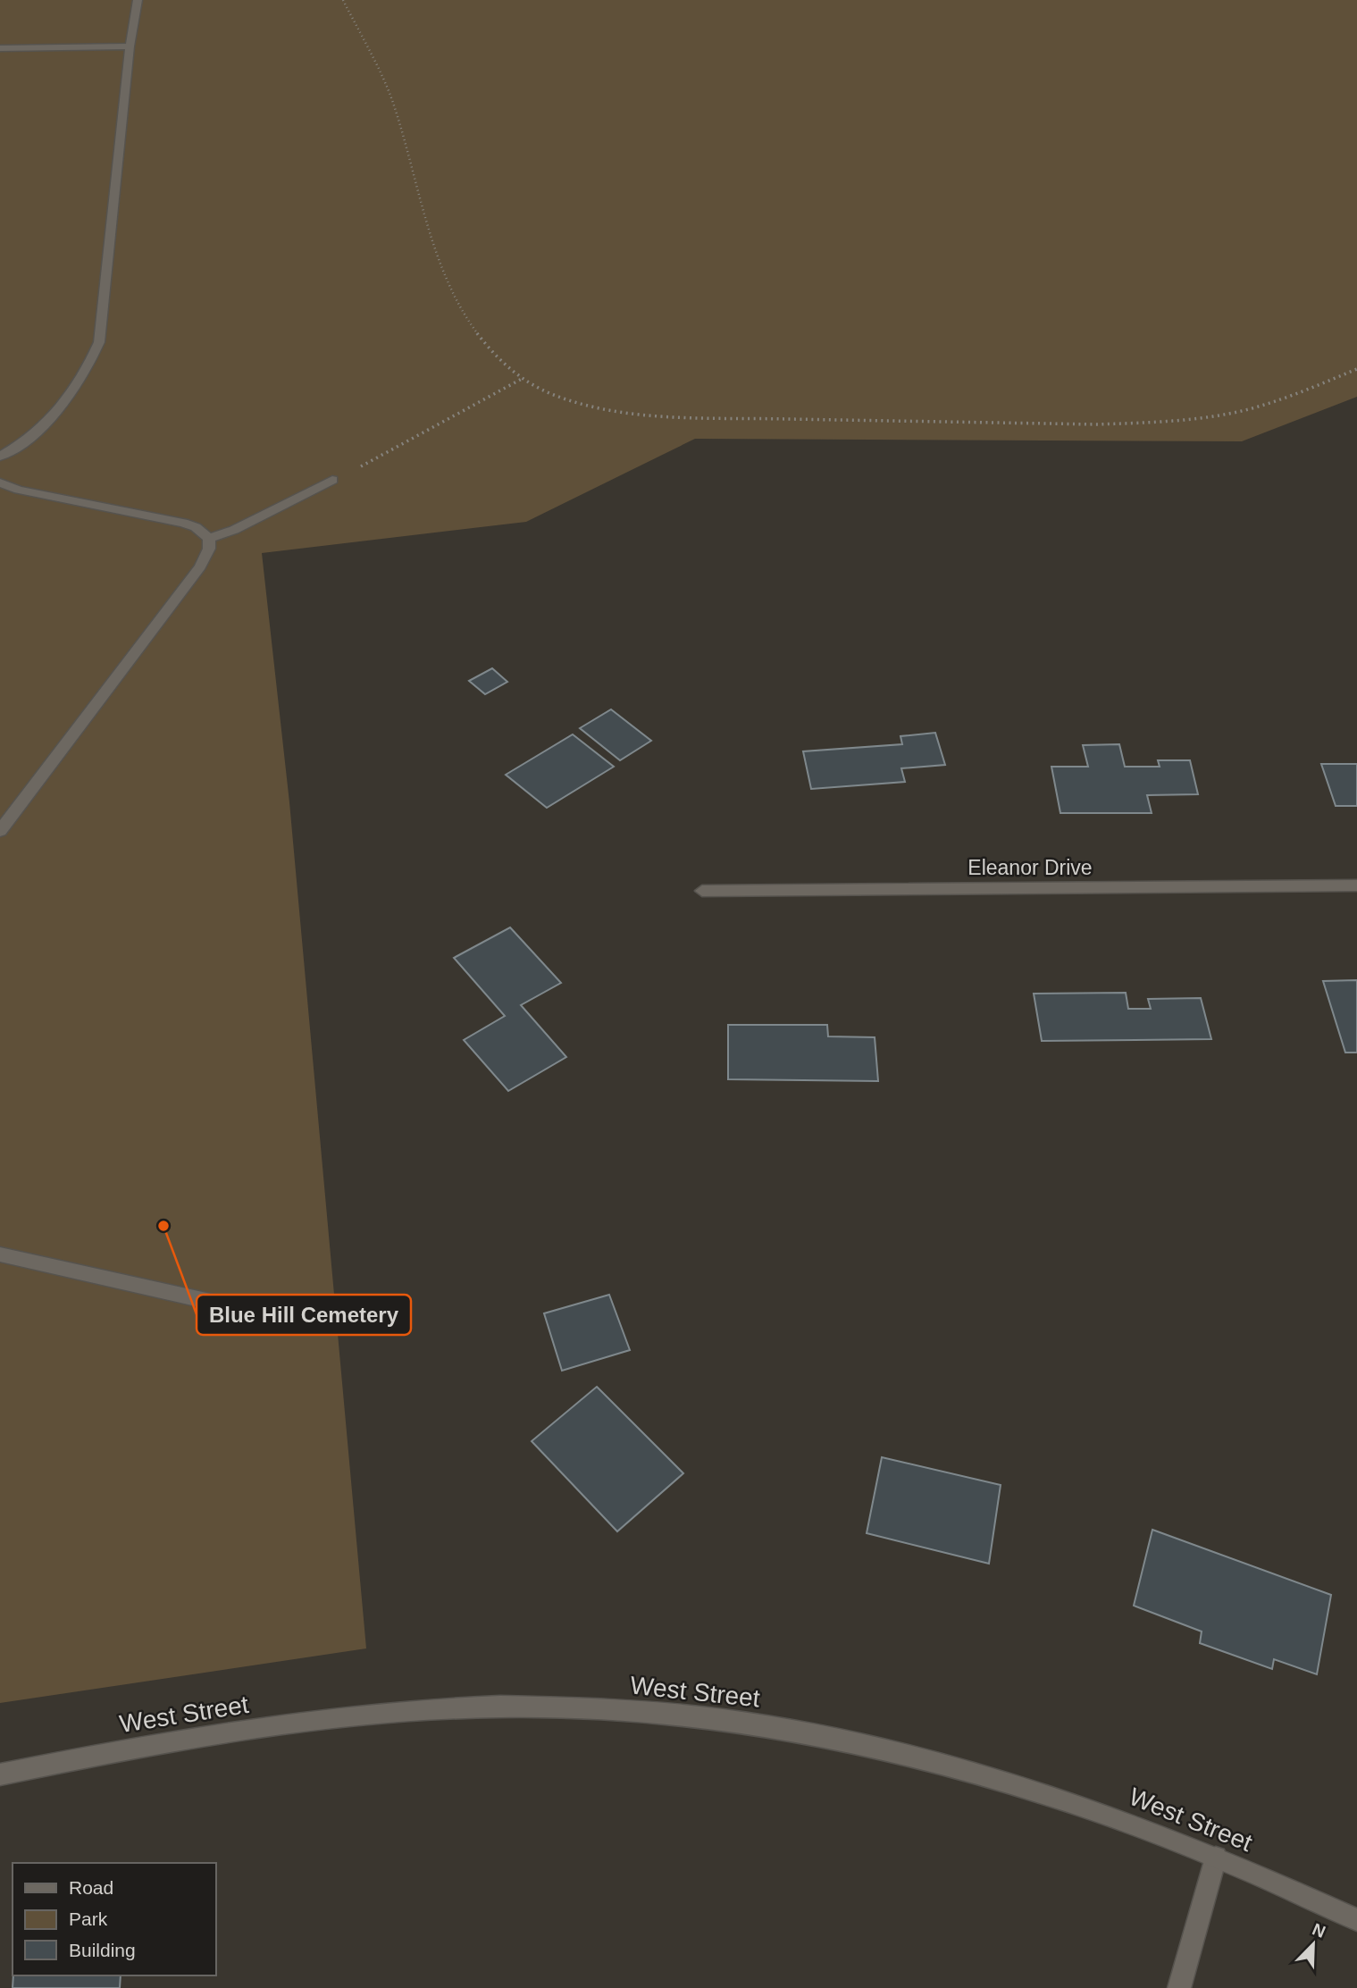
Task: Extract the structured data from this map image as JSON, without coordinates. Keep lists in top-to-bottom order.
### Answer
{
  "streets": {
    "main road": ["Eleanor Drive", "West Street"]
  },
  "places": ["Blue Hill Cemetery"],
  "legend": ["Road", "Park", "Building"],
  "north": "top right"
}
